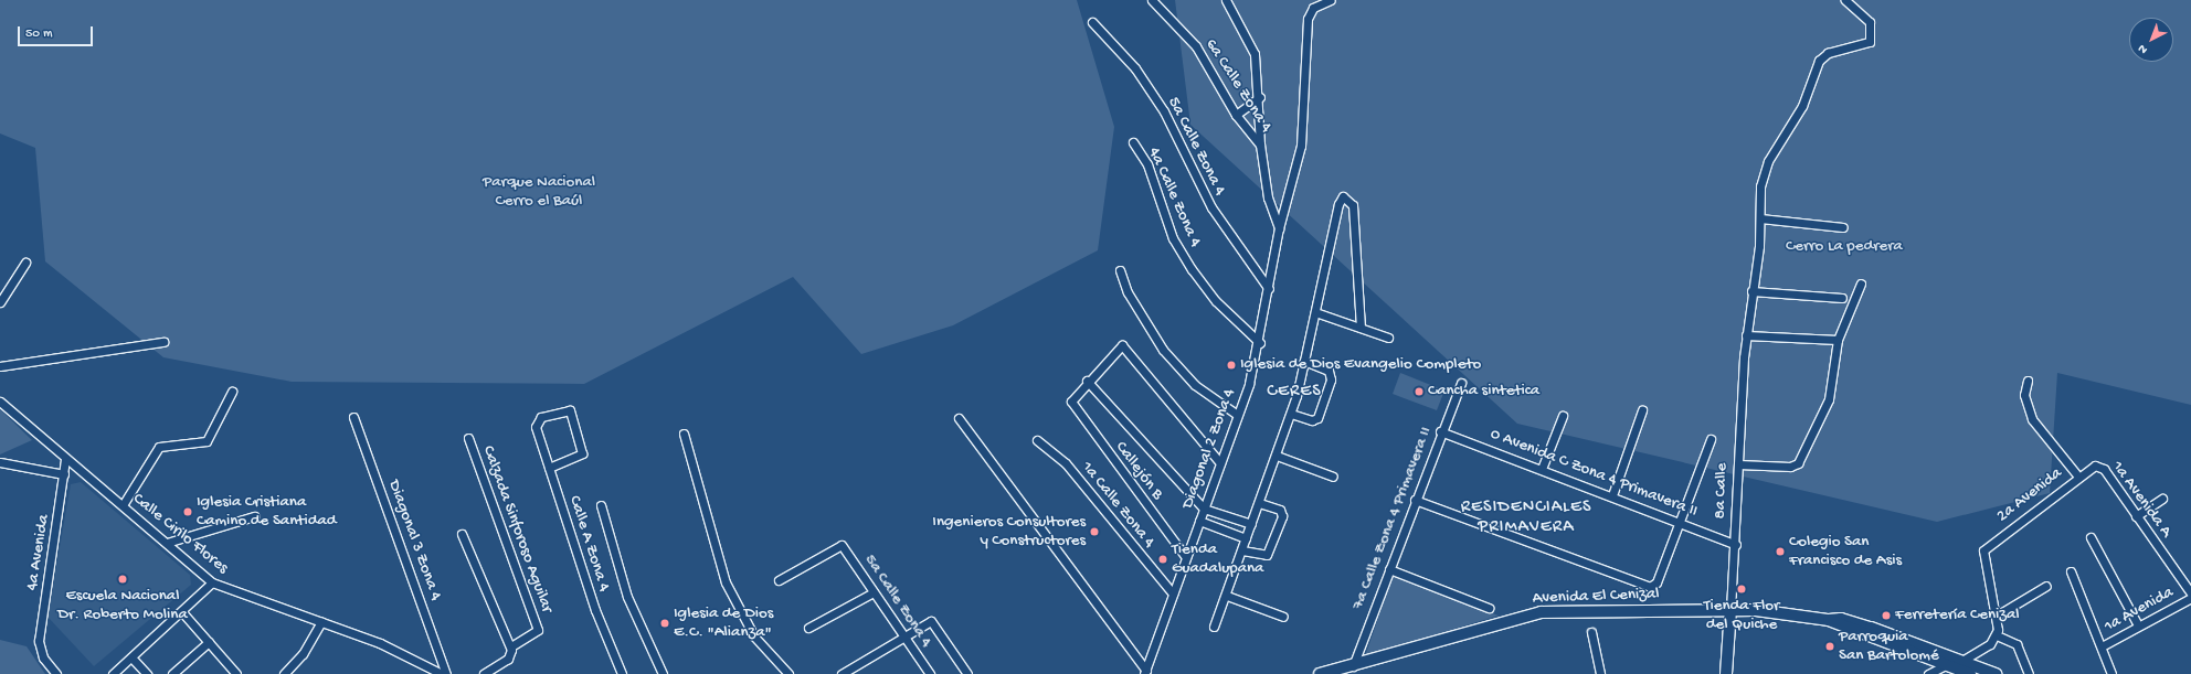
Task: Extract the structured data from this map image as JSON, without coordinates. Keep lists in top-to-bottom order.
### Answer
{
  "streets": {
    "street": [
      "6a Calle Zona 4",
      "5a Calle Zona 4",
      "4a Calle Zona 4",
      "Diagonal 2 Zona 4",
      "Callejón B",
      "0 Avenida C Zona 4 Primavera II",
      "8a Calle",
      "2a Avenida",
      "1a Avenida A",
      "1a Calle Zona 4",
      "7a Calle Zona 4 Primavera II",
      "Calzada Sinforoso Aguilar",
      "Calle Cirilo Flores",
      "Diagonal 3 Zona 4",
      "Calle A Zona 4",
      "4a Avenida",
      "Avenida El Cenizal",
      "1a Avenida"
    ]
  },
  "crossings": [
    ["6a Calle Zona 4", "Diagonal 2 Zona 4"],
    ["5a Calle Zona 4", "Diagonal 2 Zona 4"],
    ["4a Calle Zona 4", "Diagonal 2 Zona 4"],
    ["Diagonal 2 Zona 4", "Callejón B"],
    ["Diagonal 2 Zona 4", "1a Calle Zona 4"],
    ["0 Avenida C Zona 4 Primavera II", "8a Calle"],
    ["0 Avenida C Zona 4 Primavera II", "7a Calle Zona 4 Primavera II"],
    ["8a Calle", "Avenida El Cenizal"],
    ["2a Avenida", "1a Avenida A"],
    ["7a Calle Zona 4 Primavera II", "Avenida El Cenizal"],
    ["Calle Cirilo Flores", "4a Avenida"]
  ],
  "districts": ["CERES", "RESIDENCIALES PRIMAVERA"],
  "parks": ["Parque Nacional Cerro el Baúl", "Cerro La pedrera"],
  "places": [
    "Iglesia de Dios Evangelio Completo",
    "Cancha sintetica",
    "Iglesia Cristiana Camino de Santidad",
    "Ingenieros Consultores y Constructores",
    "Colegio San Francisco de Asis",
    "Tienda Guadalupana",
    "Escuela Nacional Dr. Roberto Molina",
    "Tienda Flor del Quiche",
    "Ferretería Cenizal",
    "Iglesia de Dios E.C. \"Alianza\"",
    "Parroquia San Bartolomé"
  ],
  "scale_bar": "50 m",
  "north": "bottom left"
}
